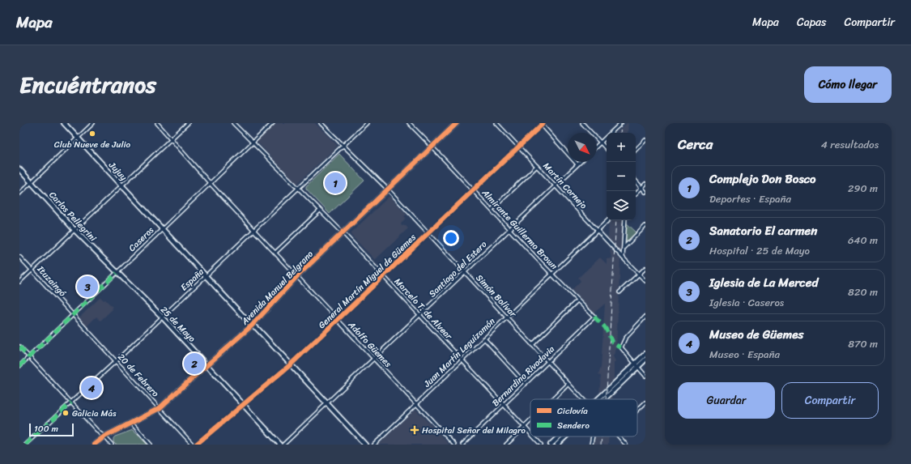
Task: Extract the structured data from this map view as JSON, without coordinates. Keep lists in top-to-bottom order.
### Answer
{
  "streets": {
    "main road": [
      "Jujuy",
      "Carlos Pellegrini",
      "Avenida Manuel Belgrano",
      "25 de Mayo"
    ],
    "street": [
      "Martín Cornejo",
      "Almirante Guillermo Brown",
      "Caseros",
      "Santiago del Estero",
      "España",
      "Ituzaingó",
      "General Martín Miguel de Güemes",
      "Simón Bolívar",
      "Marcelo T. de Alvear",
      "Adolfo Güemes",
      "Juan Martín Leguizamón",
      "20 de Febrero",
      "Bernardino Rivadavia"
    ]
  },
  "crossings": [
    ["Jujuy", "Caseros"],
    ["Jujuy", "Santiago del Estero"],
    ["Jujuy", "España"],
    ["Jujuy", "General Martín Miguel de Güemes"],
    ["Jujuy", "Avenida Manuel Belgrano"],
    ["Martín Cornejo", "Santiago del Estero"],
    ["Martín Cornejo", "General Martín Miguel de Güemes"],
    ["Martín Cornejo", "Juan Martín Leguizamón"],
    ["Carlos Pellegrini", "Caseros"],
    ["Carlos Pellegrini", "25 de Mayo"],
    ["Almirante Guillermo Brown", "Santiago del Estero"],
    ["Almirante Guillermo Brown", "General Martín Miguel de Güemes"],
    ["Almirante Guillermo Brown", "Avenida Manuel Belgrano"],
    ["Almirante Guillermo Brown", "Juan Martín Leguizamón"],
    ["Almirante Guillermo Brown", "Bernardino Rivadavia"],
    ["Caseros", "Ituzaingó"],
    ["Caseros", "Marcelo T. de Alvear"],
    ["Caseros", "25 de Mayo"],
    ["Caseros", "Adolfo Güemes"],
    ["Caseros", "20 de Febrero"],
    ["Santiago del Estero", "Simón Bolívar"],
    ["Santiago del Estero", "Marcelo T. de Alvear"],
    ["Santiago del Estero", "Adolfo Güemes"],
    ["España", "Simón Bolívar"],
    ["España", "Marcelo T. de Alvear"],
    ["España", "25 de Mayo"],
    ["España", "Adolfo Güemes"],
    ["España", "20 de Febrero"],
    ["Ituzaingó", "20 de Febrero"],
    ["General Martín Miguel de Güemes", "Simón Bolívar"],
    ["General Martín Miguel de Güemes", "Marcelo T. de Alvear"],
    ["General Martín Miguel de Güemes", "25 de Mayo"],
    ["General Martín Miguel de Güemes", "Adolfo Güemes"],
    ["Avenida Manuel Belgrano", "Simón Bolívar"],
    ["Avenida Manuel Belgrano", "Marcelo T. de Alvear"],
    ["Avenida Manuel Belgrano", "25 de Mayo"],
    ["Avenida Manuel Belgrano", "Adolfo Güemes"],
    ["Avenida Manuel Belgrano", "20 de Febrero"],
    ["Simón Bolívar", "Juan Martín Leguizamón"],
    ["Simón Bolívar", "Bernardino Rivadavia"],
    ["Marcelo T. de Alvear", "Juan Martín Leguizamón"],
    ["Marcelo T. de Alvear", "Bernardino Rivadavia"],
    ["Adolfo Güemes", "Juan Martín Leguizamón"]
  ],
  "places": {
    "other": ["Club Nueve de Julio", "Galicia Más"],
    "health": ["Hospital Señor del Milagro"]
  },
  "legend": ["Ciclovía", "Sendero"],
  "scale_bar": "100 m",
  "north": "bottom right",
  "page": {
    "header": "Mapa",
    "nav": ["Mapa", "Capas", "Compartir"],
    "title": "Encuéntranos",
    "buttons": [
      "Cómo llegar",
      ["Guardar", "Compartir"]
    ],
    "heading": ["Cerca", "4 resultados"],
    "map_buttons": ["+", "−"],
    "list": [
      {
        "mark": "1",
        "name": "Complejo Don Bosco",
        "note": "Deportes · España",
        "value": "290 m"
      },
      {
        "mark": "2",
        "name": "Sanatorio El carmen",
        "note": "Hospital · 25 de Mayo",
        "value": "640 m"
      },
      {
        "mark": "3",
        "name": "Iglesia de La Merced",
        "note": "Iglesia · Caseros",
        "value": "820 m"
      },
      {
        "mark": "4",
        "name": "Museo de Güemes",
        "note": "Museo · España",
        "value": "870 m"
      }
    ],
    "pins": [
      "1",
      "3",
      "2",
      "4"
    ],
    "scale": "100 m"
  }
}
